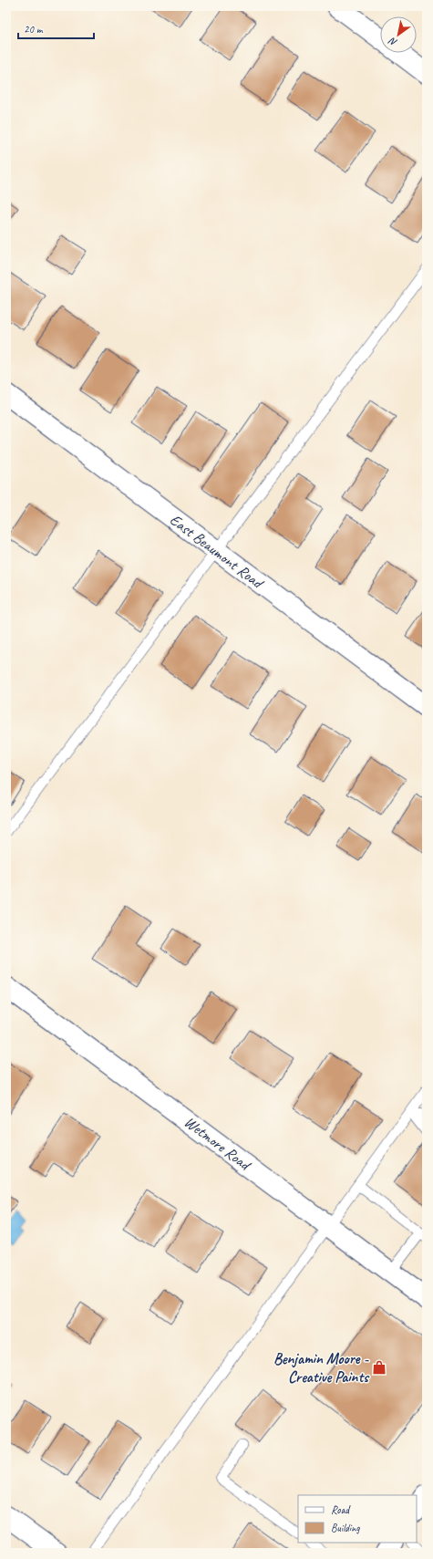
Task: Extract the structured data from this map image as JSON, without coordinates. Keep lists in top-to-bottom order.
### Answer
{
  "streets": {
    "street": ["East Beaumont Road", "Wetmore Road"]
  },
  "places": {
    "shop": ["Benjamin Moore - Creative Paints"]
  },
  "legend": ["Road", "Building"],
  "scale_bar": "20 m",
  "north": "bottom left"
}
